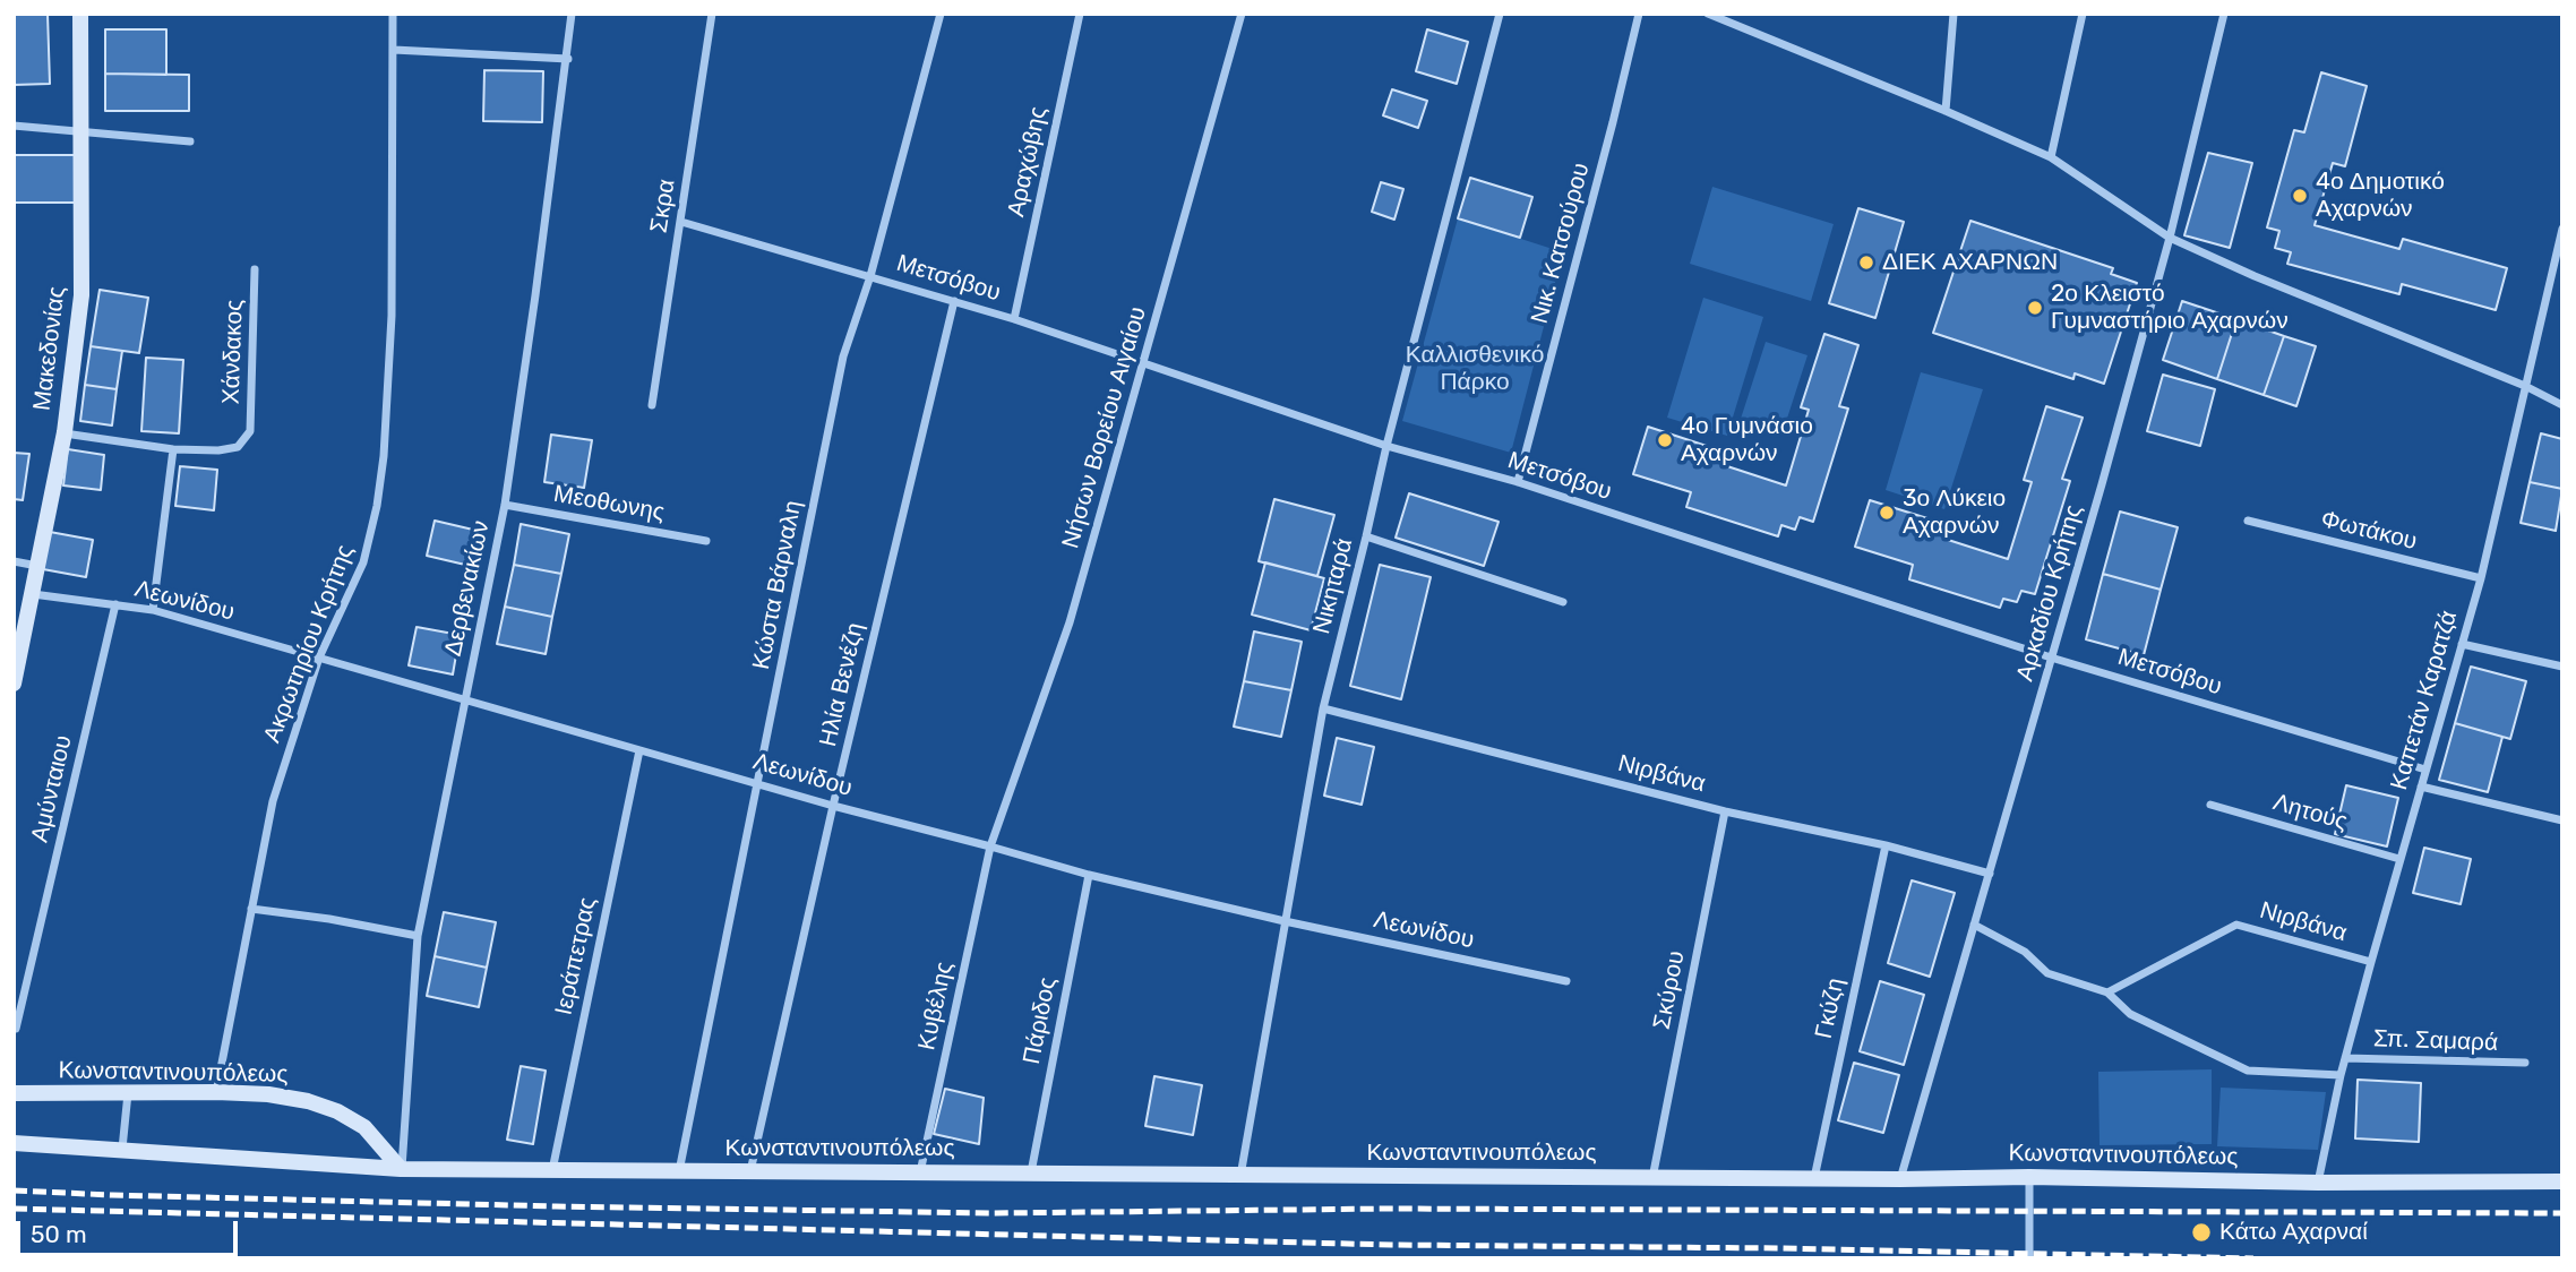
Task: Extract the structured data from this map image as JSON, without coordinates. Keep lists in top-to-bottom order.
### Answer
{
  "streets": {
    "street": [
      "Αραχώβης",
      "Σκρα",
      "Νικ. Κατσούρου",
      "Μετσόβου",
      "Μακεδονίας",
      "Χάνδακος",
      "Νήσων Βορείου Αιγαίου",
      "Μεοθωνης",
      "Φωτάκου",
      "Κώστα Βάρναλη",
      "Νικηταρά",
      "Δερβενακίων",
      "Αρκαδίου Κρήτης",
      "Λεωνίδου",
      "Ακρωτηρίου Κρήτης",
      "Ηλία Βενέζη",
      "Καπετάν Καρατζά",
      "Νιρβάνα",
      "Αμύνταιου",
      "Λητούς",
      "Ιεράπετρας",
      "Σκύρου",
      "Κυβέλης",
      "Γκύζη",
      "Πάριδος",
      "Σπ. Σαμαρά",
      "Κωνσταντινουπόλεως"
    ]
  },
  "crossings": [
    ["Αραχώβης", "Μετσόβου"],
    ["Σκρα", "Μετσόβου"],
    ["Νικ. Κατσούρου", "Μετσόβου"],
    ["Μετσόβου", "Νήσων Βορείου Αιγαίου"],
    ["Μετσόβου", "Κώστα Βάρναλη"],
    ["Μετσόβου", "Νικηταρά"],
    ["Μετσόβου", "Αρκαδίου Κρήτης"],
    ["Μετσόβου", "Ηλία Βενέζη"],
    ["Μετσόβου", "Καπετάν Καρατζά"],
    ["Μακεδονίας", "Χάνδακος"],
    ["Μακεδονίας", "Λεωνίδου"],
    ["Νήσων Βορείου Αιγαίου", "Λεωνίδου"],
    ["Νήσων Βορείου Αιγαίου", "Κυβέλης"],
    ["Μεοθωνης", "Δερβενακίων"],
    ["Φωτάκου", "Καπετάν Καρατζά"],
    ["Κώστα Βάρναλη", "Λεωνίδου"],
    ["Κώστα Βάρναλη", "Κωνσταντινουπόλεως"],
    ["Νικηταρά", "Λεωνίδου"],
    ["Νικηταρά", "Νιρβάνα"],
    ["Νικηταρά", "Κωνσταντινουπόλεως"],
    ["Δερβενακίων", "Λεωνίδου"],
    ["Δερβενακίων", "Κωνσταντινουπόλεως"],
    ["Αρκαδίου Κρήτης", "Νιρβάνα"],
    ["Αρκαδίου Κρήτης", "Κωνσταντινουπόλεως"],
    ["Λεωνίδου", "Ακρωτηρίου Κρήτης"],
    ["Λεωνίδου", "Ηλία Βενέζη"],
    ["Λεωνίδου", "Αμύνταιου"],
    ["Λεωνίδου", "Ιεράπετρας"],
    ["Λεωνίδου", "Κυβέλης"],
    ["Λεωνίδου", "Πάριδος"],
    ["Ακρωτηρίου Κρήτης", "Κωνσταντινουπόλεως"],
    ["Ηλία Βενέζη", "Κωνσταντινουπόλεως"],
    ["Καπετάν Καρατζά", "Νιρβάνα"],
    ["Καπετάν Καρατζά", "Λητούς"],
    ["Καπετάν Καρατζά", "Σπ. Σαμαρά"],
    ["Καπετάν Καρατζά", "Κωνσταντινουπόλεως"],
    ["Νιρβάνα", "Σκύρου"],
    ["Νιρβάνα", "Γκύζη"],
    ["Ιεράπετρας", "Κωνσταντινουπόλεως"],
    ["Σκύρου", "Κωνσταντινουπόλεως"],
    ["Κυβέλης", "Κωνσταντινουπόλεως"],
    ["Γκύζη", "Κωνσταντινουπόλεως"],
    ["Πάριδος", "Κωνσταντινουπόλεως"]
  ],
  "parks": ["Καλλισθενικό Πάρκο"],
  "places": [
    "4ο Δημοτικό Αχαρνών",
    "ΔΙΕΚ ΑΧΑΡΝΩΝ",
    "2ο Κλειστό Γυμναστήριο Αχαρνών",
    "4ο Γυμνάσιο Αχαρνών",
    "3ο Λύκειο Αχαρνών",
    "Κάτω Αχαρναί"
  ],
  "scale_bar": "50 m"
}
